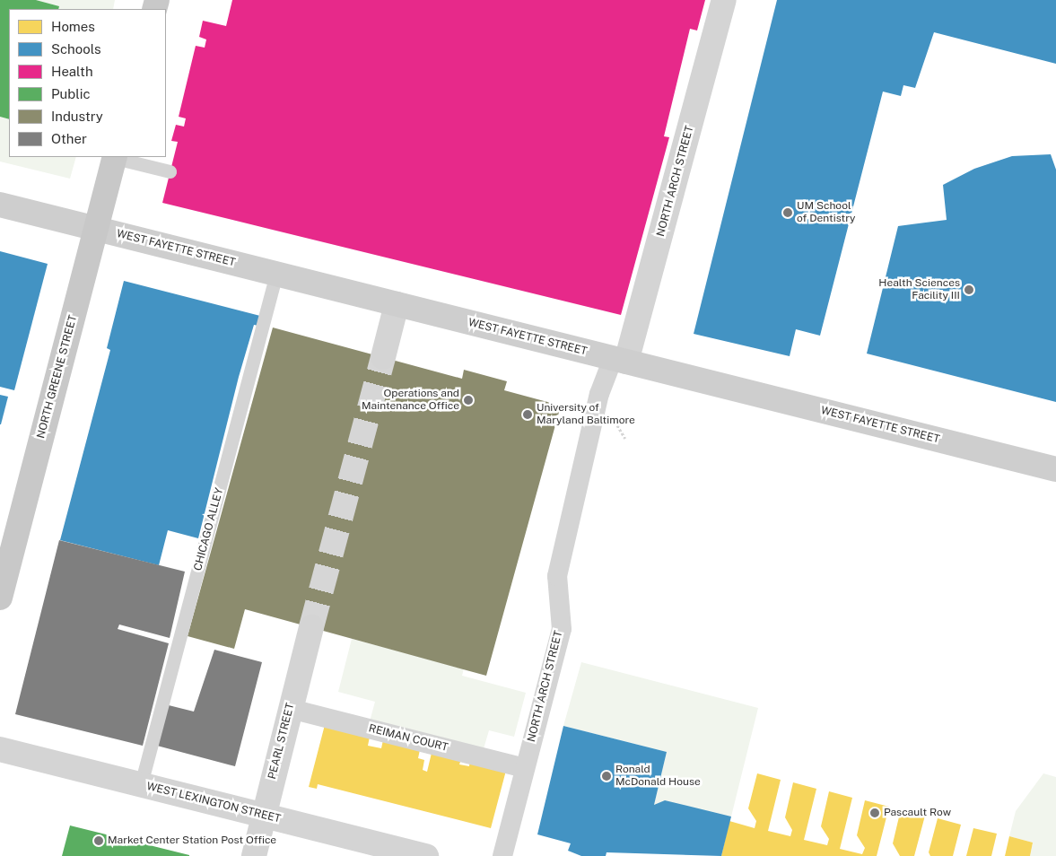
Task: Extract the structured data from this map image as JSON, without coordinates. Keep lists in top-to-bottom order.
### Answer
{
  "streets": {
    "main road": ["WEST FAYETTE STREET", "NORTH GREENE STREET"],
    "street": [
      "NORTH ARCH STREET",
      "REIMAN COURT",
      "PEARL STREET",
      "WEST LEXINGTON STREET"
    ],
    "lane": ["CHICAGO ALLEY"]
  },
  "crossings": [
    ["NORTH ARCH STREET", "WEST FAYETTE STREET"],
    ["NORTH ARCH STREET", "REIMAN COURT"],
    ["WEST FAYETTE STREET", "NORTH GREENE STREET"],
    ["WEST FAYETTE STREET", "CHICAGO ALLEY"],
    ["CHICAGO ALLEY", "WEST LEXINGTON STREET"],
    ["REIMAN COURT", "PEARL STREET"],
    ["PEARL STREET", "WEST LEXINGTON STREET"]
  ],
  "places": [
    "UM School of Dentistry",
    "Health Sciences Facility III",
    "Operations and Maintenance Office",
    "University of Maryland Baltimore",
    "Ronald McDonald House",
    "Pascault Row",
    "Market Center Station Post Office"
  ],
  "legend": [
    "Homes",
    "Schools",
    "Health",
    "Public",
    "Industry",
    "Other"
  ]
}
